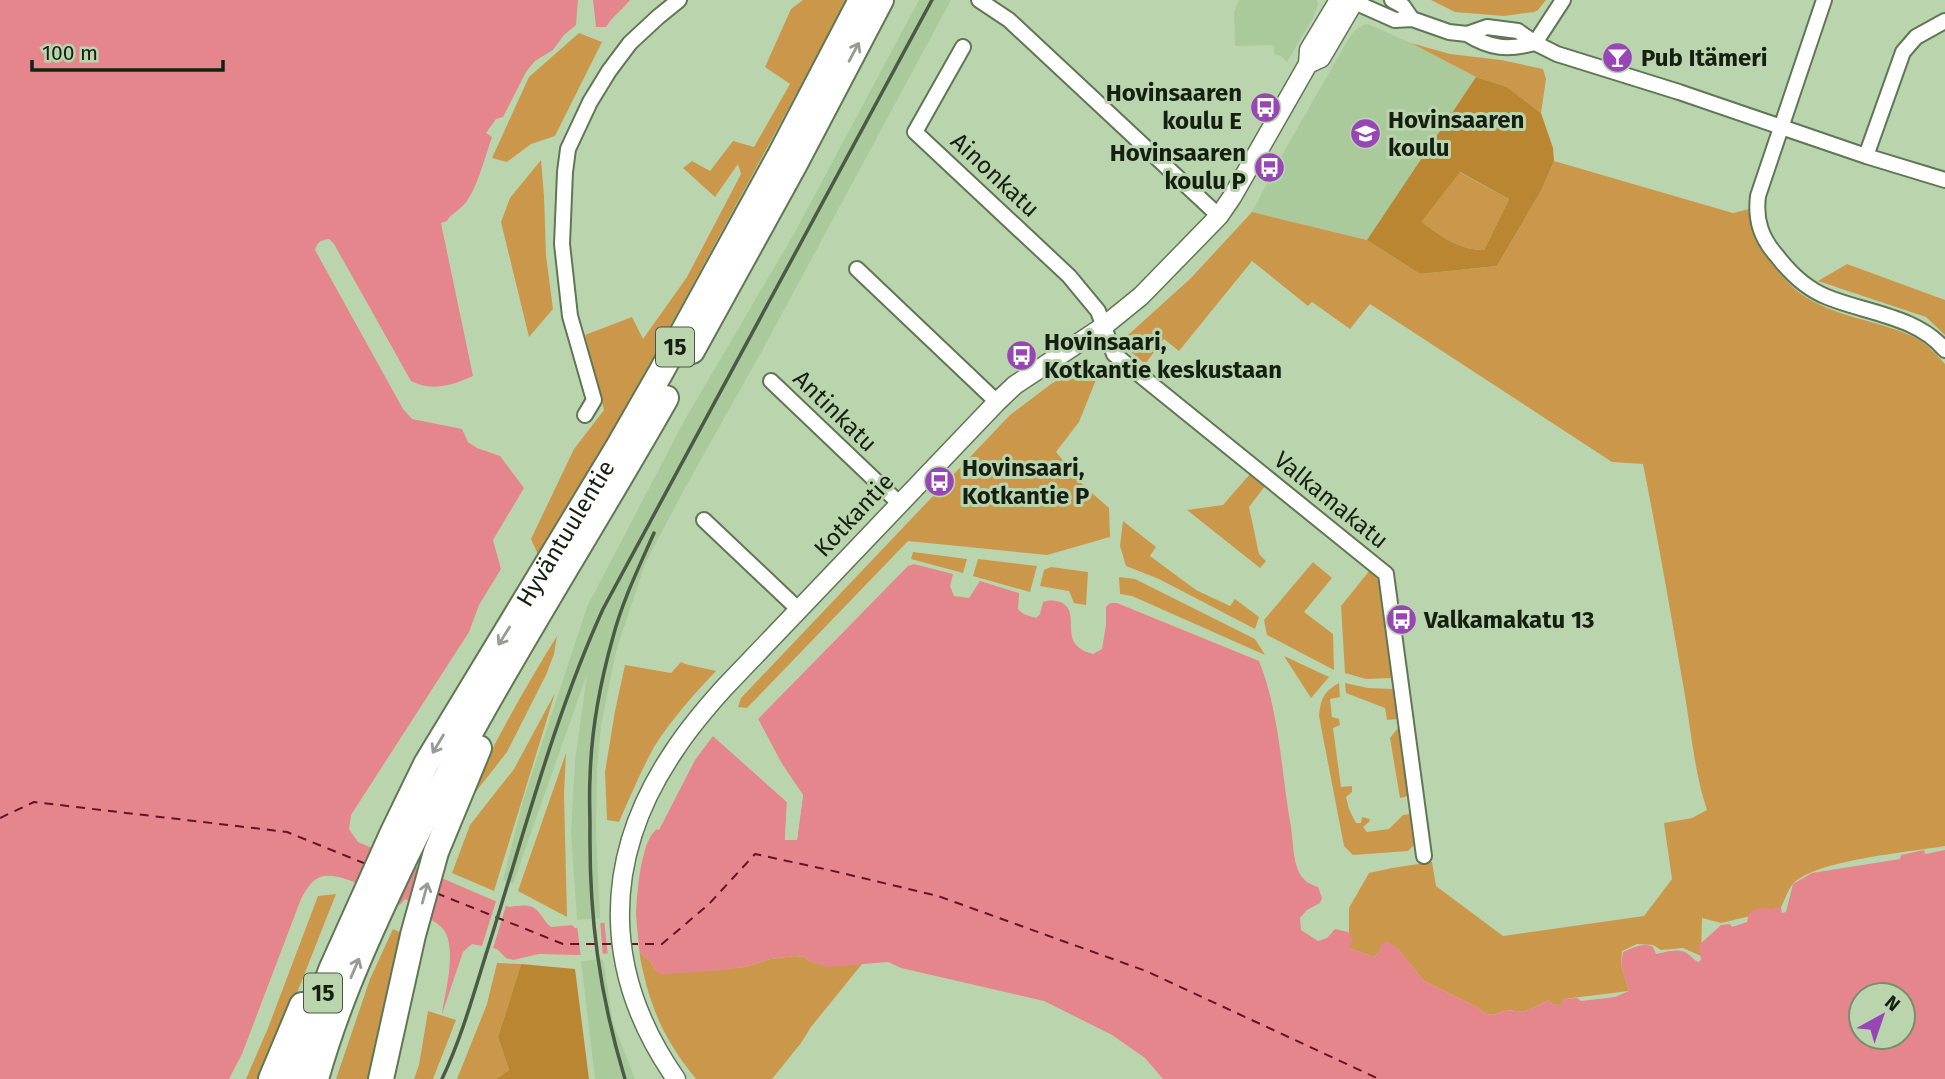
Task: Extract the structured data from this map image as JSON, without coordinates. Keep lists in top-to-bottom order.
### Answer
{
  "streets": {
    "highway": ["15", "Hyväntuulentie"],
    "street": [
      "Ainonkatu",
      "Antinkatu",
      "Valkamakatu",
      "Kotkantie"
    ]
  },
  "crossings": [
    ["Ainonkatu", "Valkamakatu"],
    ["Ainonkatu", "Kotkantie"],
    ["Antinkatu", "Kotkantie"],
    ["Valkamakatu", "Kotkantie"]
  ],
  "places": {
    "bar": ["Pub Itämeri"],
    "bus stop": [
      "Hovinsaaren koulu E",
      "Hovinsaaren koulu P",
      "Hovinsaari, Kotkantie keskustaan",
      "Hovinsaari, Kotkantie P",
      "Valkamakatu 13"
    ],
    "school or university": ["Hovinsaaren koulu"]
  },
  "scale_bar": "100 m",
  "north": "top right"
}
